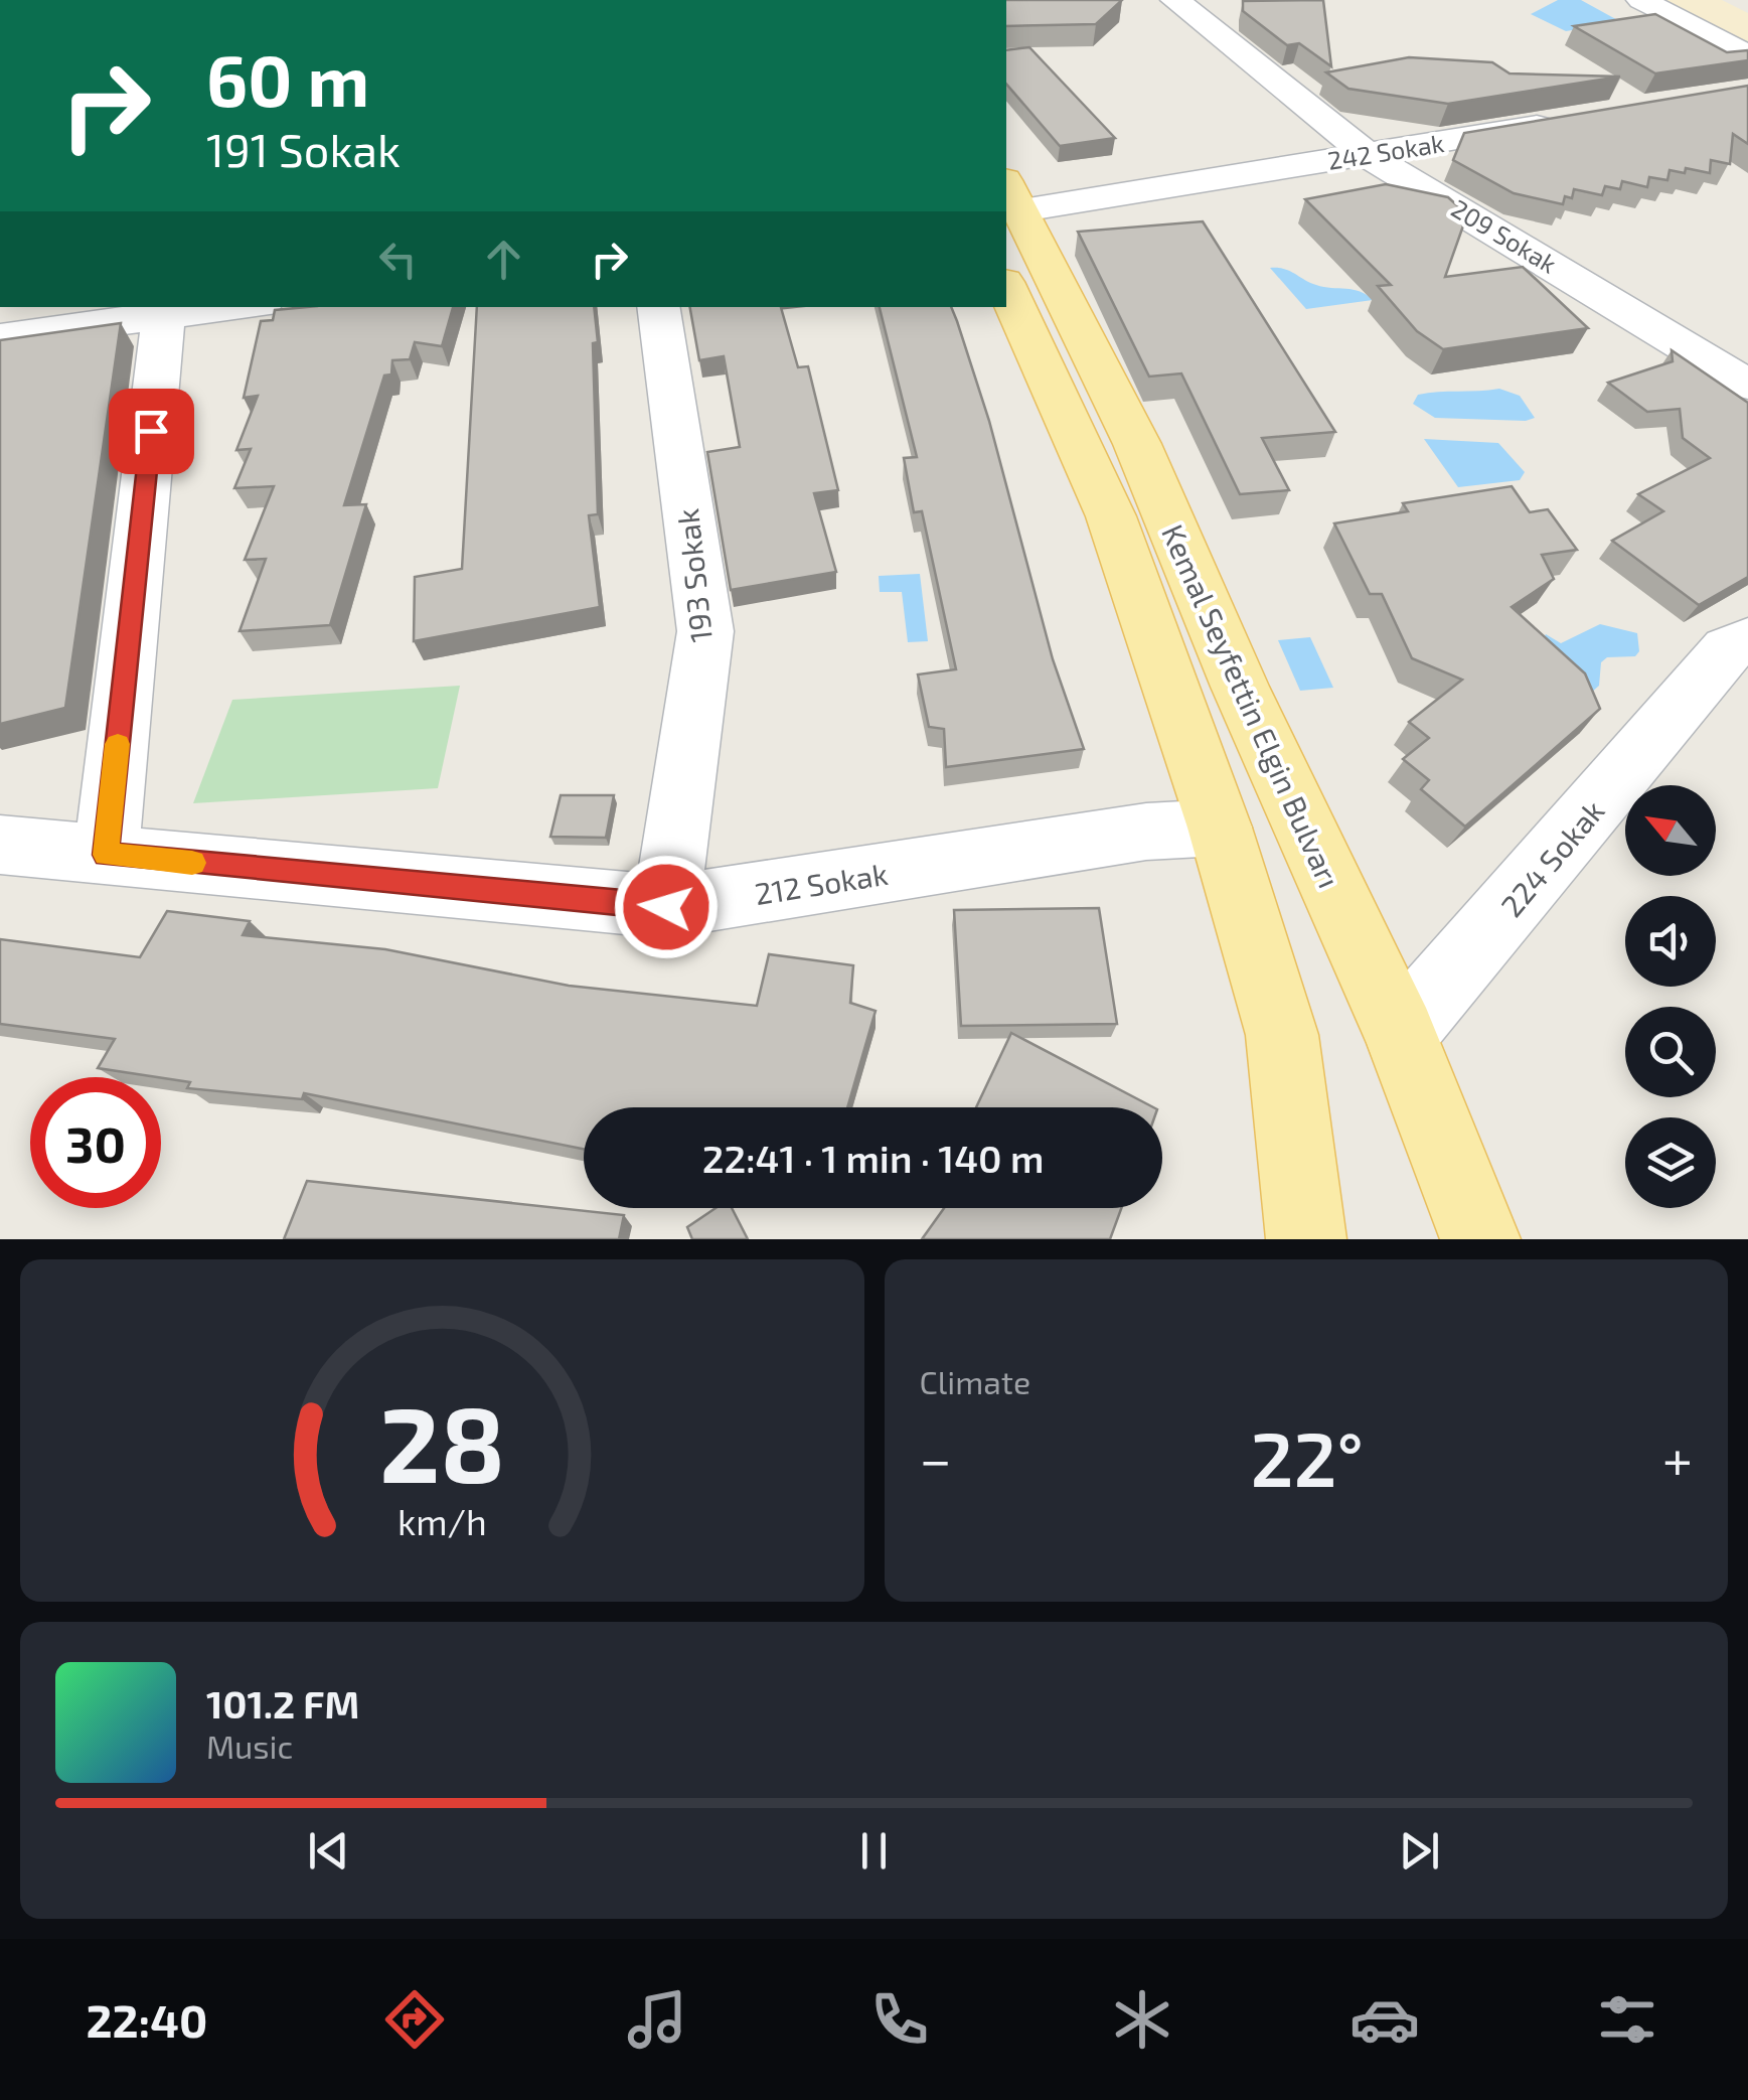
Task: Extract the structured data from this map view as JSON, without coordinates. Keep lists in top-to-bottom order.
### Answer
{
  "streets": {
    "main road": ["Kemal Seyfettin Elgin Bulvarı"],
    "street": [
      "242 Sokak",
      "209 Sokak",
      "193 Sokak",
      "224 Sokak",
      "212 Sokak"
    ]
  },
  "crossings": [
    ["242 Sokak", "209 Sokak"],
    ["242 Sokak", "Kemal Seyfettin Elgin Bulvarı"],
    ["193 Sokak", "212 Sokak"],
    ["Kemal Seyfettin Elgin Bulvarı", "224 Sokak"],
    ["Kemal Seyfettin Elgin Bulvarı", "212 Sokak"]
  ],
  "north": "top left",
  "page": {
    "turn": ["60 m", "191 Sokak"],
    "limit": "30",
    "trip": "22:41 · 1 min · 140 m",
    "tile": "Climate",
    "heat": ["−", "22°", "+"],
    "song": ["101.2 FM", "Music"],
    "tabs": "22:40",
    "gauge": ["28", "km/h"]
  }
}
